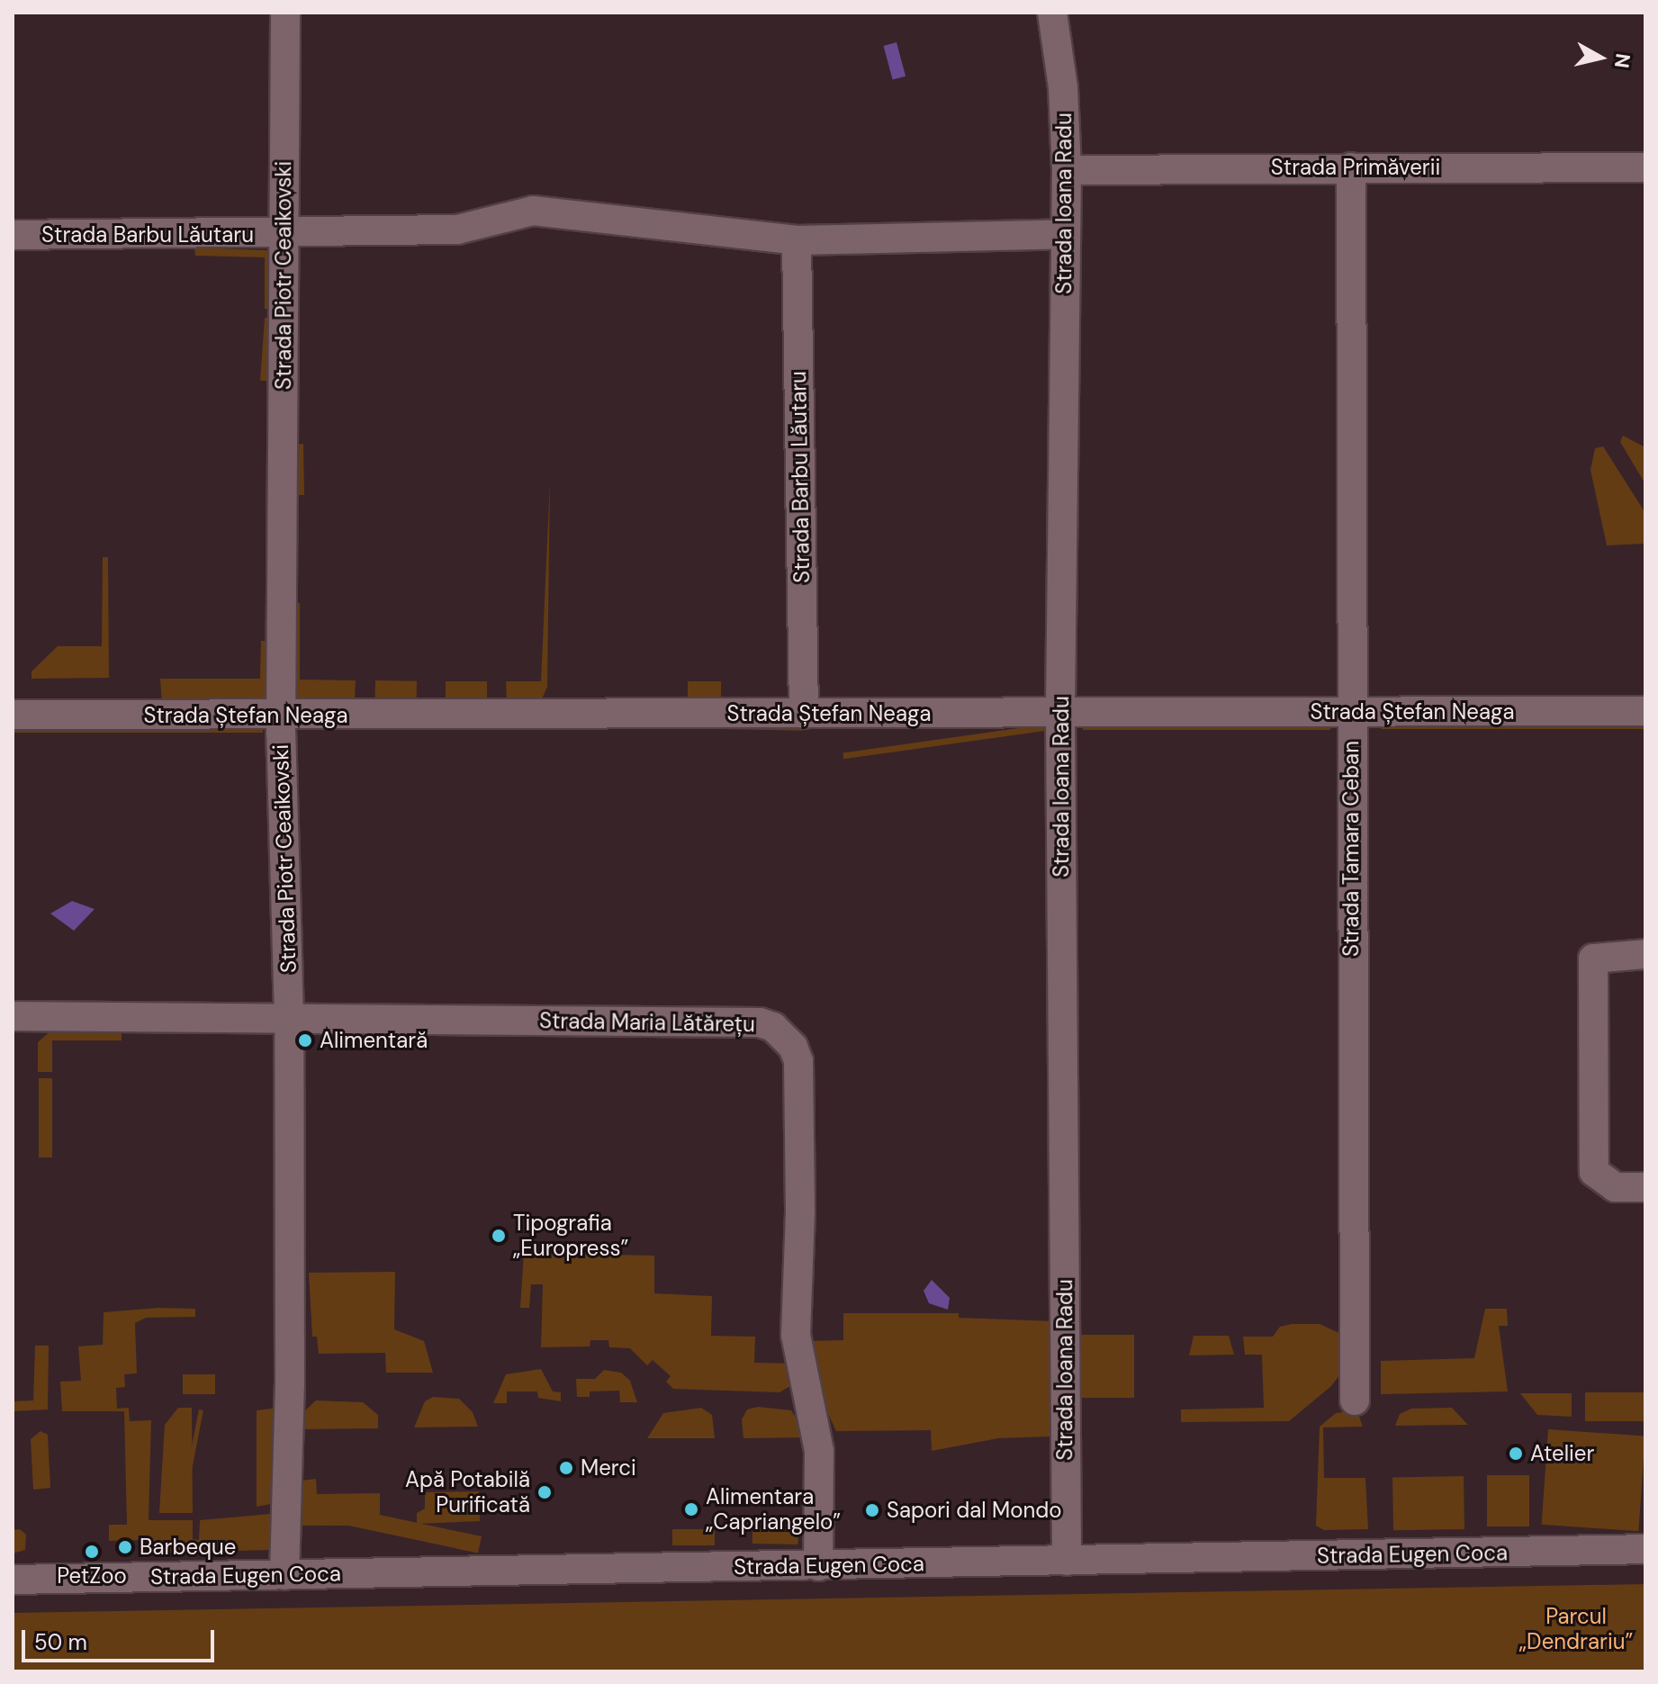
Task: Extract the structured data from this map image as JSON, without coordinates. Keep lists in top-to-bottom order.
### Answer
{
  "streets": {
    "street": [
      "Strada Primăverii",
      "Strada Ioana Radu",
      "Strada Barbu Lăutaru",
      "Strada Piotr Ceaikovski",
      "Strada Ștefan Neaga",
      "Strada Tamara Ceban",
      "Strada Maria Lătărețu",
      "Strada Eugen Coca"
    ]
  },
  "crossings": [
    ["Strada Primăverii", "Strada Ioana Radu"],
    ["Strada Primăverii", "Strada Tamara Ceban"],
    ["Strada Ioana Radu", "Strada Barbu Lăutaru"],
    ["Strada Ioana Radu", "Strada Ștefan Neaga"],
    ["Strada Ioana Radu", "Strada Eugen Coca"],
    ["Strada Barbu Lăutaru", "Strada Piotr Ceaikovski"],
    ["Strada Barbu Lăutaru", "Strada Ștefan Neaga"],
    ["Strada Piotr Ceaikovski", "Strada Ștefan Neaga"],
    ["Strada Piotr Ceaikovski", "Strada Maria Lătărețu"],
    ["Strada Piotr Ceaikovski", "Strada Eugen Coca"],
    ["Strada Ștefan Neaga", "Strada Tamara Ceban"],
    ["Strada Maria Lătărețu", "Strada Eugen Coca"]
  ],
  "parks": ["Parcul „Dendrariu”"],
  "places": [
    "Alimentară",
    "Tipografia „Europress”",
    "Atelier",
    "Merci",
    "Apă Potabilă Purificată",
    "Alimentara „Capriangelo”",
    "Sapori dal Mondo",
    "Barbeque",
    "PetZoo"
  ],
  "scale_bar": "50 m",
  "north": "right"
}
